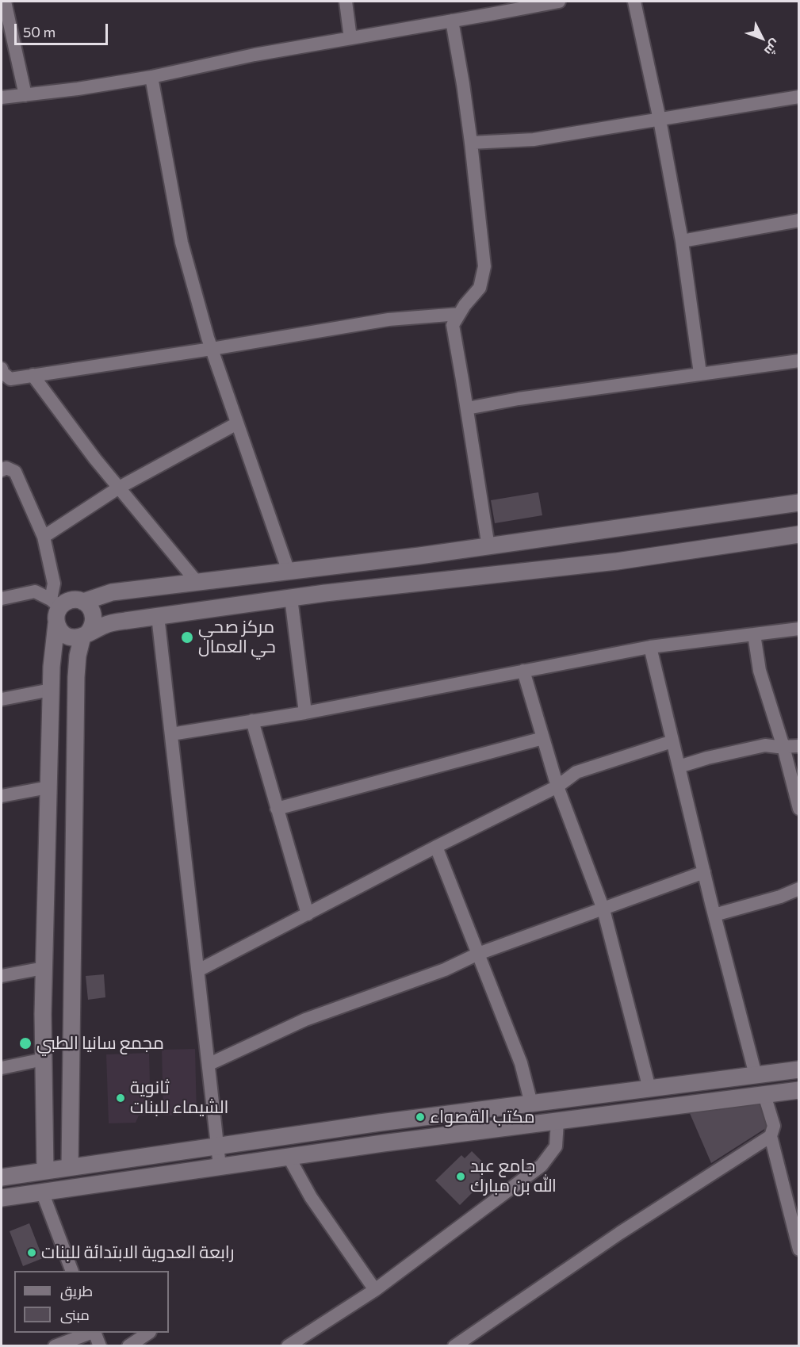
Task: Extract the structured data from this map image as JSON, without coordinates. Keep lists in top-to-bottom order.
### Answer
{
  "places": [
    "مركز صحي حي العمال",
    "مجمع سانيا الطبي",
    "ثانوية الشيماء للبنات",
    "مكتب القصواء",
    "جامع عبد الله بن مبارك",
    "رابعة العدوية الابتدائة للبنات"
  ],
  "legend": ["طريق", "مبنى"],
  "scale_bar": "50 m",
  "north": "bottom right"
}
